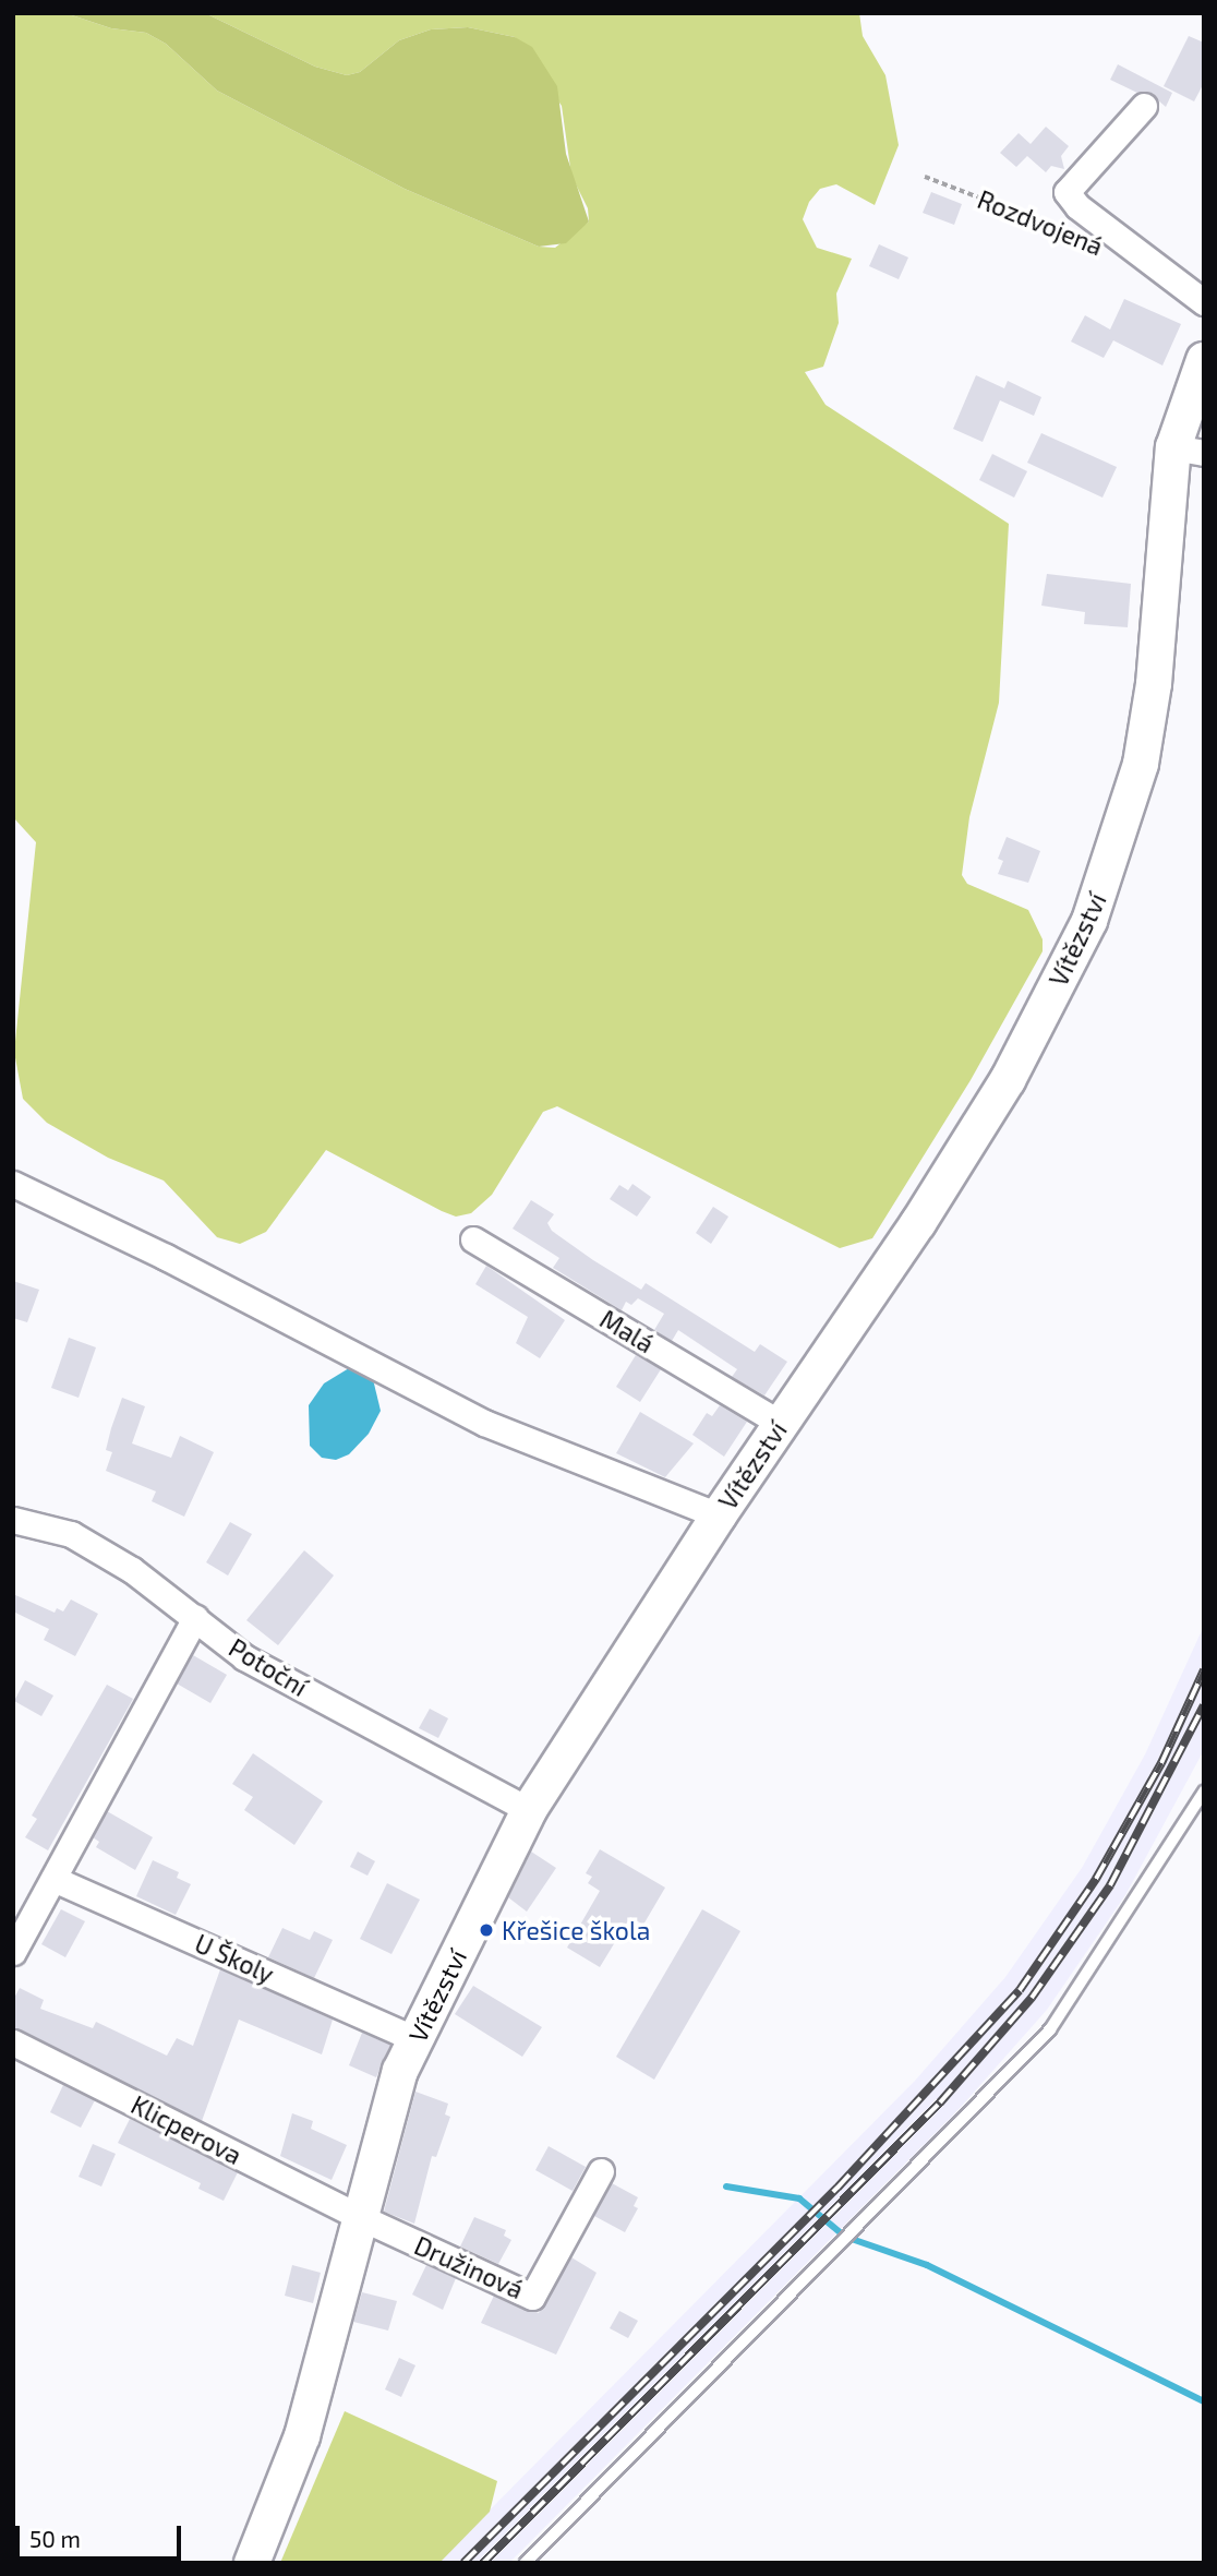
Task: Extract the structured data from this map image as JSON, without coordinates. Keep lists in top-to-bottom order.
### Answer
{
  "streets": {
    "main road": ["Vítězství"],
    "street": [
      "Rozdvojená",
      "Malá",
      "Potoční",
      "U Školy",
      "Klicperova",
      "Družinová"
    ]
  },
  "crossings": [
    ["Vítězství", "Malá"],
    ["Vítězství", "Potoční"],
    ["Vítězství", "U Školy"],
    ["Vítězství", "Klicperova"],
    ["Vítězství", "Družinová"],
    ["Klicperova", "Družinová"]
  ],
  "places": ["Křešice škola"],
  "scale_bar": "50 m"
}
